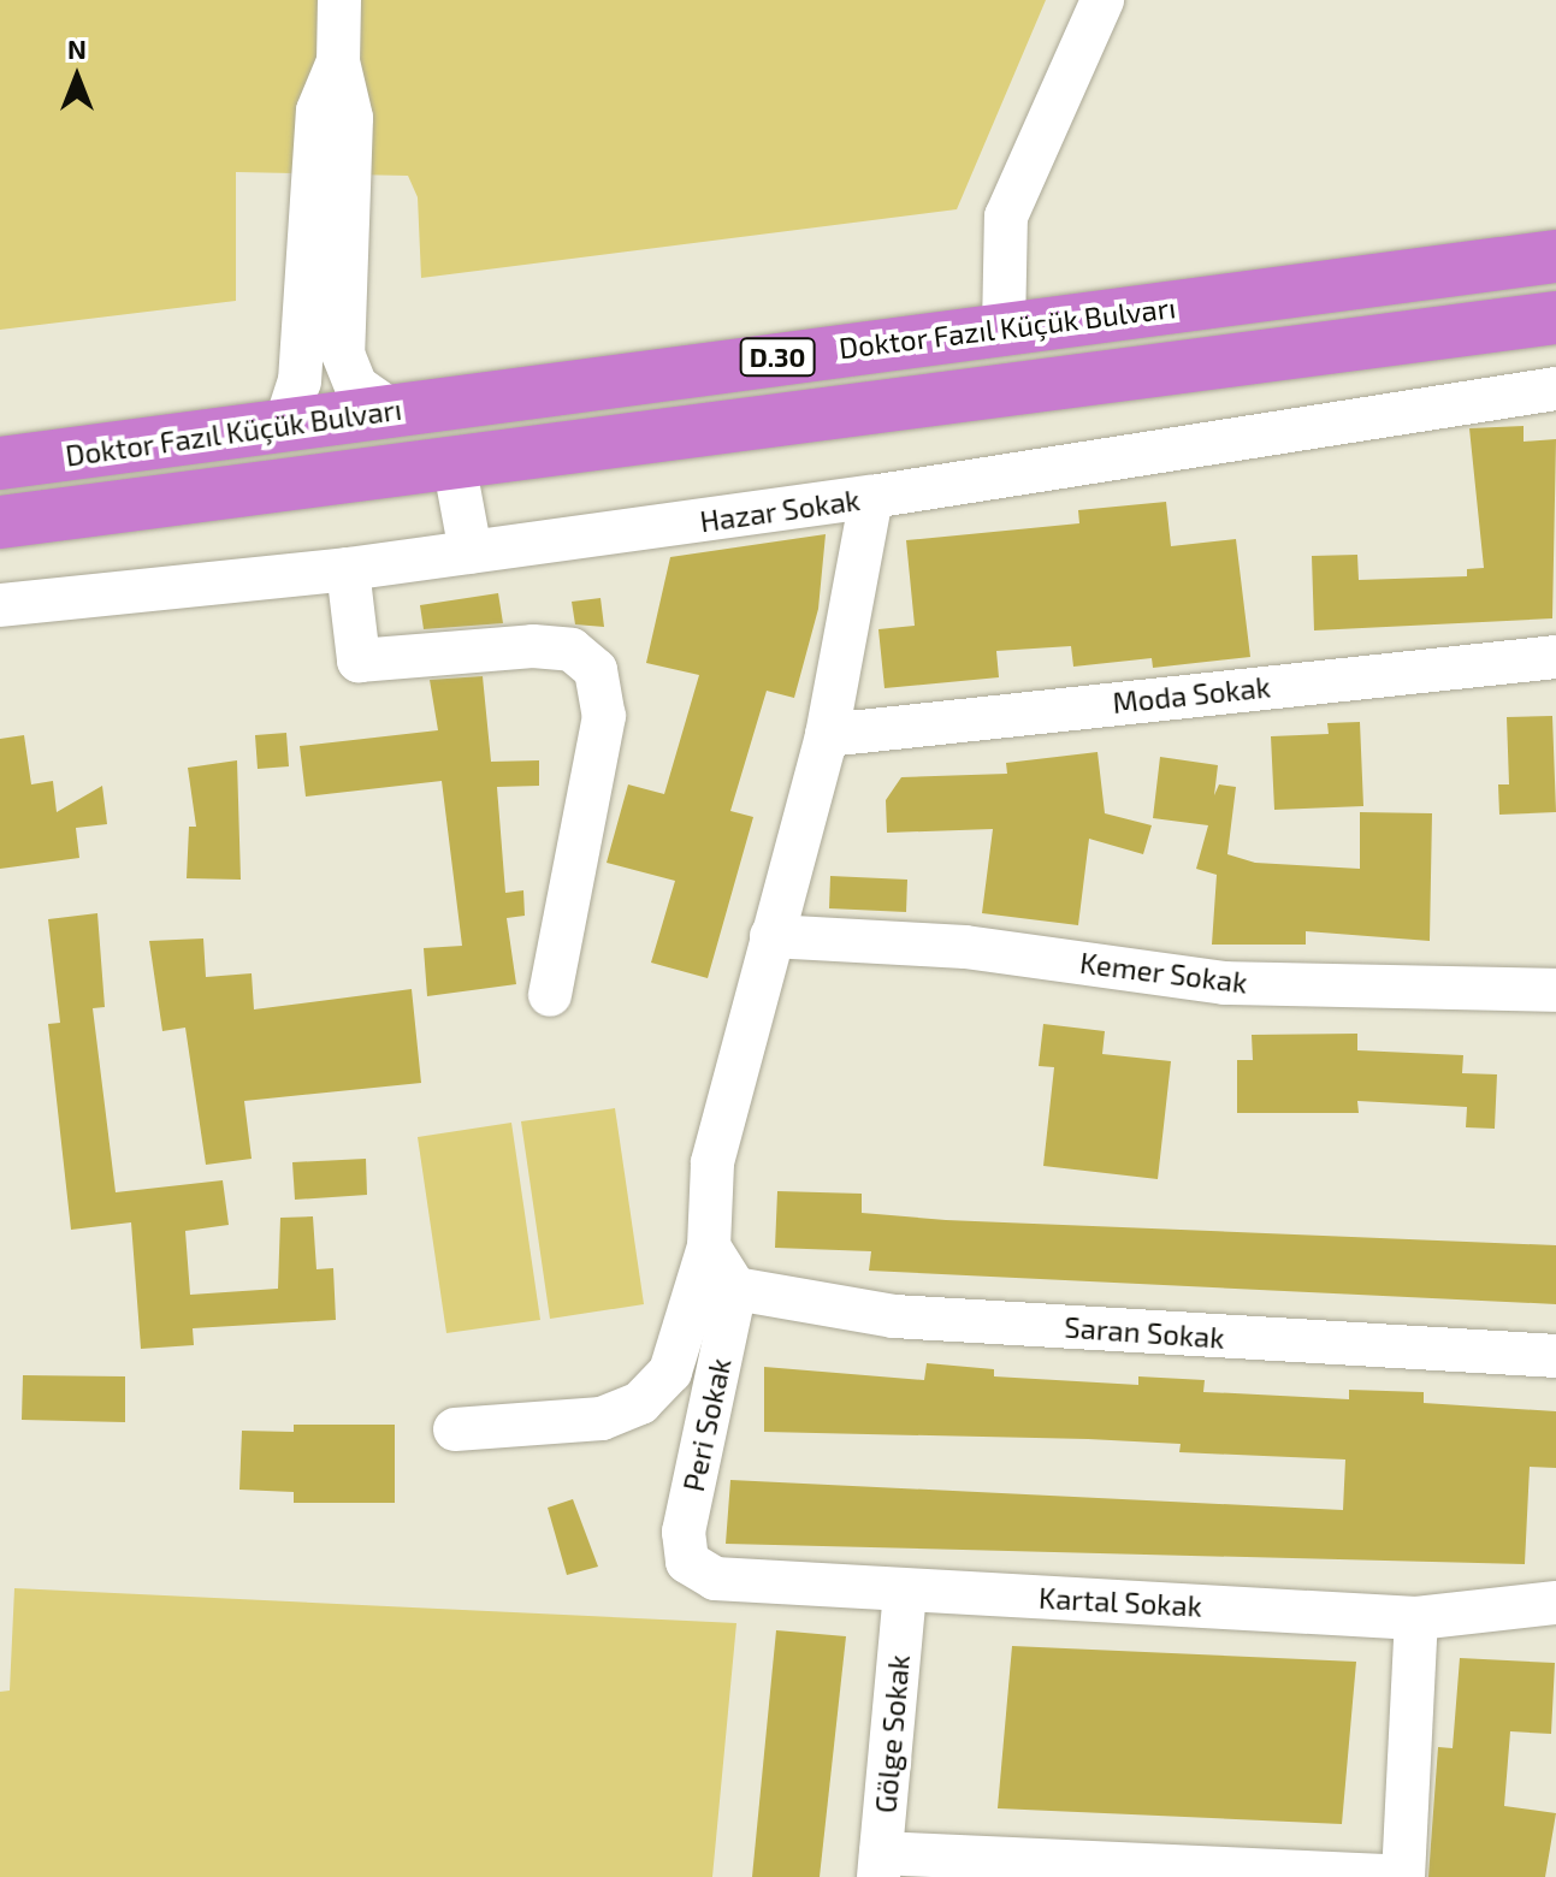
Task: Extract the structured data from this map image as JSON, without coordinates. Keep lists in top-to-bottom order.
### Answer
{
  "streets": {
    "highway": ["Doktor Fazıl Küçük Bulvarı", "D.30"],
    "street": [
      "Hazar Sokak",
      "Moda Sokak",
      "Kemer Sokak",
      "Saran Sokak",
      "Peri Sokak",
      "Kartal Sokak",
      "Gölge Sokak"
    ]
  },
  "crossings": [
    ["Saran Sokak", "Peri Sokak"],
    ["Peri Sokak", "Kartal Sokak"],
    ["Kartal Sokak", "Gölge Sokak"]
  ],
  "north": "top"
}
